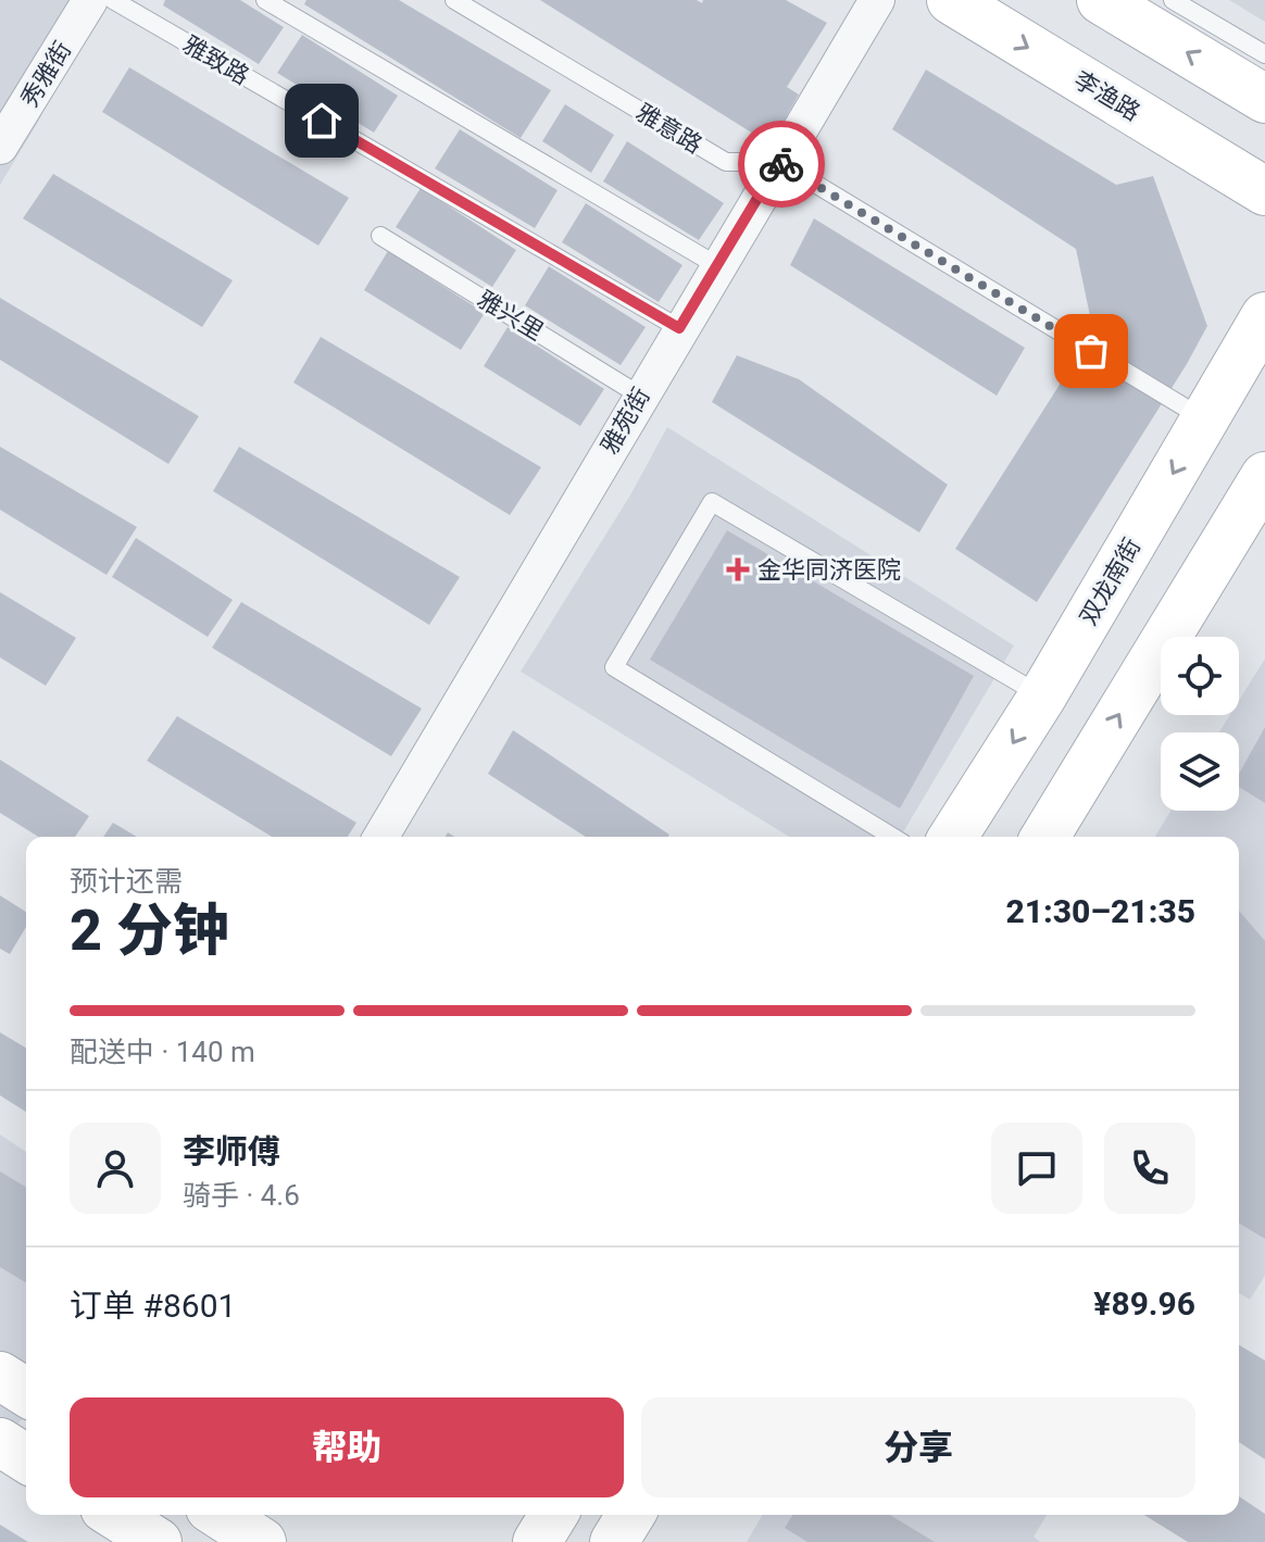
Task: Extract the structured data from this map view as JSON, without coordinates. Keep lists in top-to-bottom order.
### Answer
{
  "streets": {
    "main road": ["李渔路", "双龙南街"],
    "street": ["秀雅街", "雅苑街"],
    "lane": ["雅致路", "雅意路", "雅兴里"]
  },
  "crossings": [
    ["雅致路", "雅苑街"],
    ["雅意路", "雅苑街"],
    ["雅兴里", "雅苑街"]
  ],
  "places": {
    "health": ["金华同济医院"]
  },
  "page": {
    "heading": ["2 分钟", "预计还需", "21:30–21:35"],
    "panel": [
      "李师傅",
      "骑手 · 4.6",
      "订单 #8601",
      "¥89.96"
    ],
    "bar": "配送中 · 140 m",
    "buttons": ["帮助", "分享"]
  }
}
